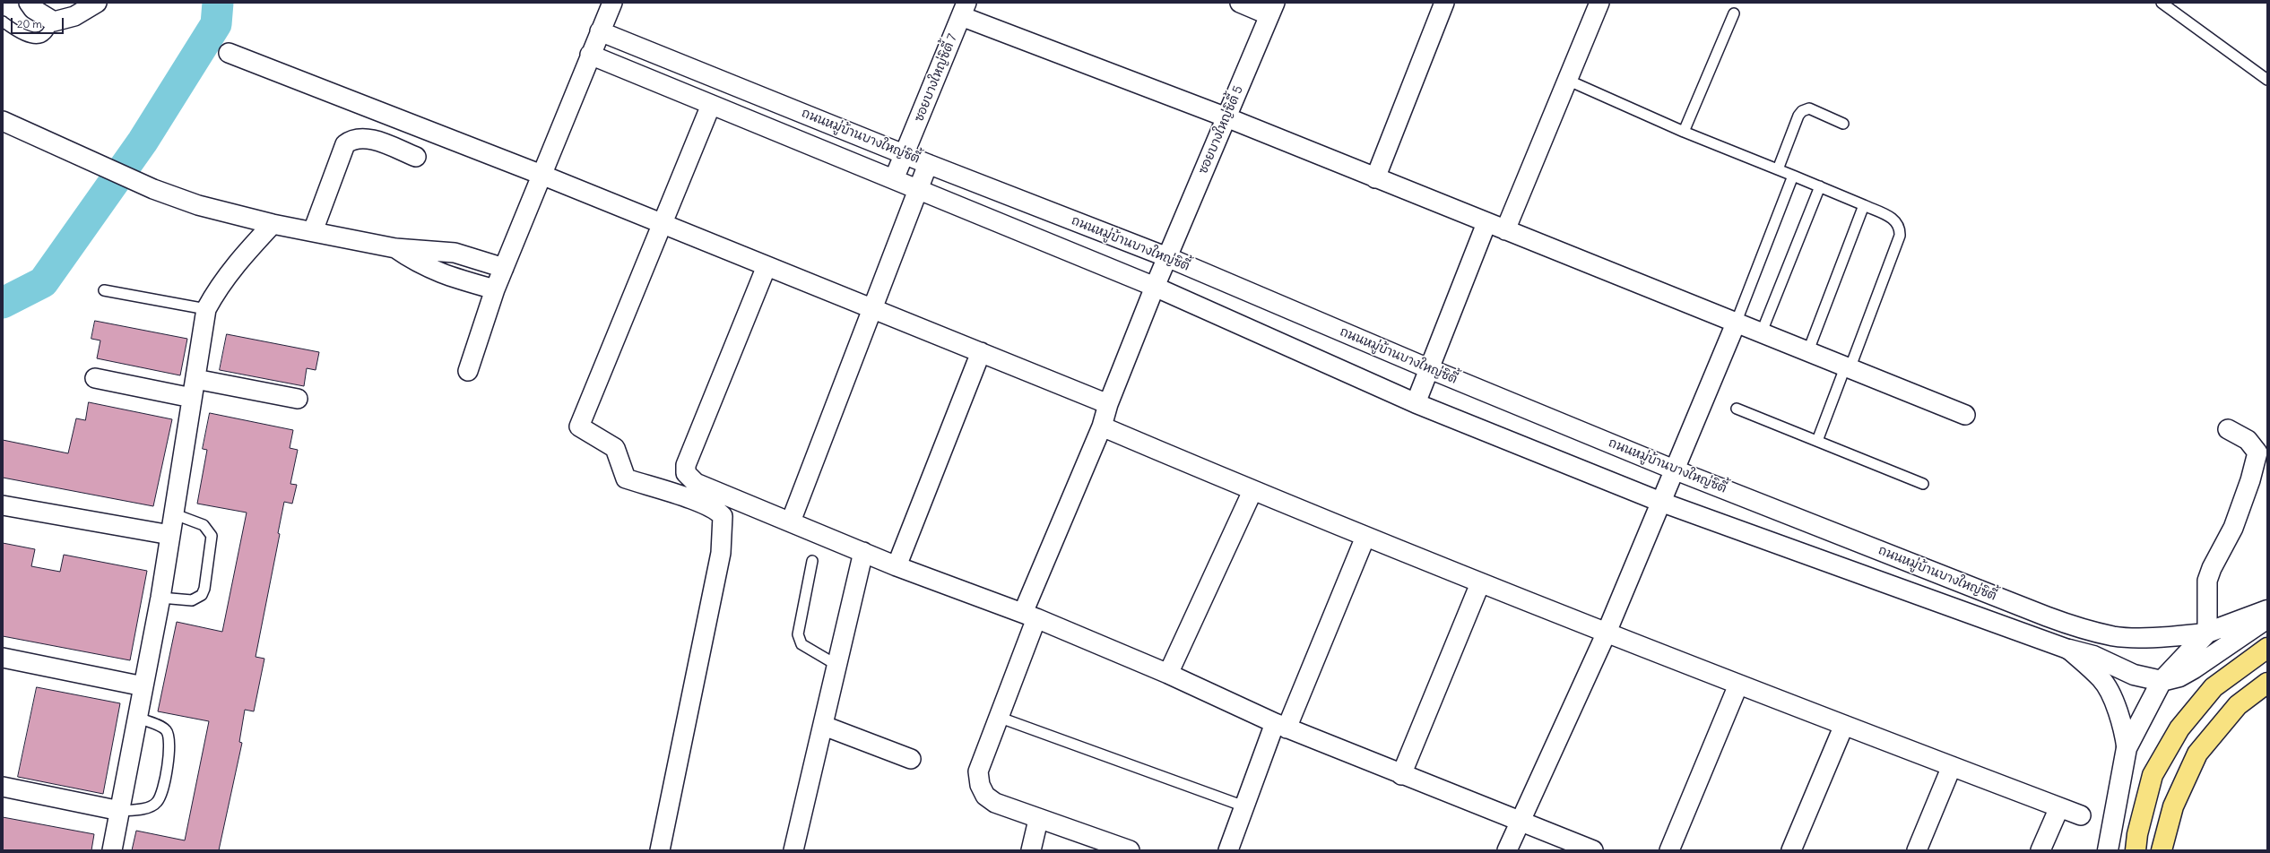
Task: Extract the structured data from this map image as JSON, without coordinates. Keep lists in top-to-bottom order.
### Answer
{
  "streets": {
    "street": ["ซอยบางใหญ่ซิตี้ 7", "ซอยบางใหญ่ซิตี้ 5", "ถนนหมู่บ้านบางใหญ่ซิตี้"]
  },
  "crossings": [
    ["ซอยบางใหญ่ซิตี้ 7", "ถนนหมู่บ้านบางใหญ่ซิตี้"],
    ["ซอยบางใหญ่ซิตี้ 5", "ถนนหมู่บ้านบางใหญ่ซิตี้"]
  ],
  "scale_bar": "20 m"
}
